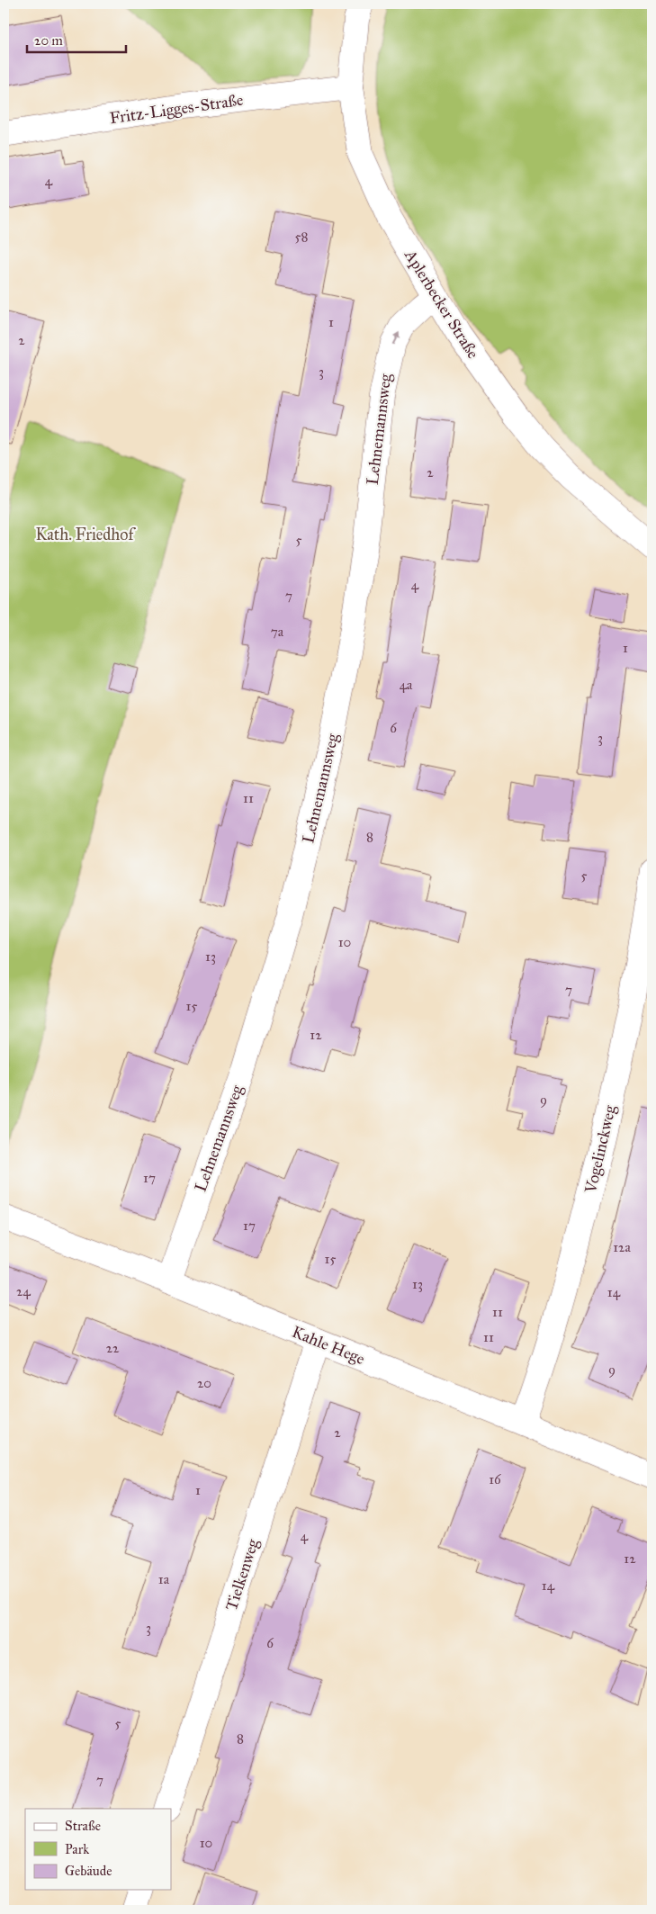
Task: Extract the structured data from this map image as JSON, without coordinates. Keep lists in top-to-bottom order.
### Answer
{
  "streets": {
    "street": [
      "Fritz-Ligges-Straße",
      "Aplerbecker Straße",
      "Lehnemannsweg",
      "Vogelinckweg",
      "Kahle Hege",
      "Tielkenweg"
    ]
  },
  "crossings": [
    ["Fritz-Ligges-Straße", "Aplerbecker Straße"],
    ["Aplerbecker Straße", "Lehnemannsweg"],
    ["Lehnemannsweg", "Kahle Hege"],
    ["Vogelinckweg", "Kahle Hege"],
    ["Kahle Hege", "Tielkenweg"]
  ],
  "one_way": ["Lehnemannsweg"],
  "parks": ["Kath. Friedhof"],
  "house_numbers": [
    "4",
    "58",
    "1",
    "2",
    "3",
    "2",
    "5",
    "4",
    "7",
    "7a",
    "1",
    "4a",
    "6",
    "3",
    "11",
    "8",
    "5",
    "10",
    "13",
    "7",
    "15",
    "12",
    "9",
    "17",
    "17",
    "12a",
    "15",
    "13",
    "24",
    "14",
    "11",
    "11",
    "22",
    "9",
    "20",
    "2",
    "16",
    "1",
    "4",
    "12",
    "1a",
    "14",
    "3",
    "6",
    "5",
    "8",
    "7",
    "10"
  ],
  "legend": ["Straße", "Park", "Gebäude"],
  "scale_bar": "20 m"
}
